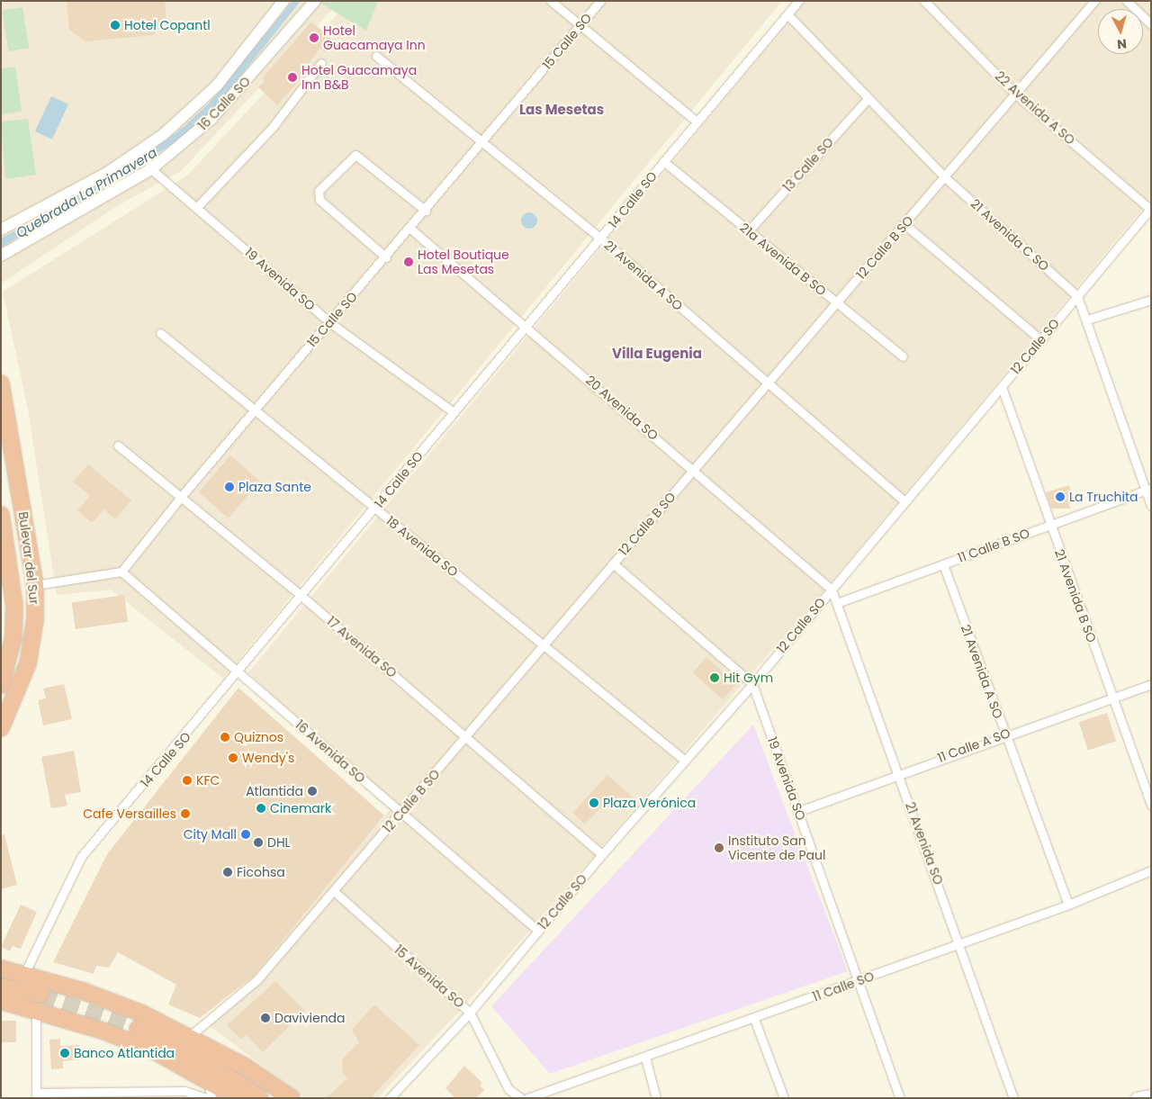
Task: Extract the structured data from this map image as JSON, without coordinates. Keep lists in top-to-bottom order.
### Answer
{
  "streets": {
    "highway": ["Bulevar del Sur"],
    "street": [
      "15 Calle SO",
      "16 Calle SO",
      "22 Avenida A SO",
      "13 Calle SO",
      "14 Calle SO",
      "21 Avenida C SO",
      "12 Calle B SO",
      "21a Avenida B SO",
      "21 Avenida A SO",
      "19 Avenida SO",
      "12 Calle SO",
      "20 Avenida SO",
      "11 Calle B SO",
      "18 Avenida SO",
      "21 Avenida B SO",
      "17 Avenida SO",
      "11 Calle A SO",
      "16 Avenida SO",
      "21 Avenida SO",
      "15 Avenida SO",
      "11 Calle SO"
    ]
  },
  "crossings": [
    ["15 Calle SO", "21 Avenida A SO"],
    ["15 Calle SO", "19 Avenida SO"],
    ["15 Calle SO", "20 Avenida SO"],
    ["15 Calle SO", "18 Avenida SO"],
    ["15 Calle SO", "17 Avenida SO"],
    ["15 Calle SO", "16 Avenida SO"],
    ["16 Calle SO", "19 Avenida SO"],
    ["22 Avenida A SO", "12 Calle B SO"],
    ["22 Avenida A SO", "12 Calle SO"],
    ["13 Calle SO", "21 Avenida C SO"],
    ["13 Calle SO", "21a Avenida B SO"],
    ["14 Calle SO", "21 Avenida C SO"],
    ["14 Calle SO", "21a Avenida B SO"],
    ["14 Calle SO", "21 Avenida A SO"],
    ["14 Calle SO", "19 Avenida SO"],
    ["14 Calle SO", "20 Avenida SO"],
    ["14 Calle SO", "18 Avenida SO"],
    ["14 Calle SO", "17 Avenida SO"],
    ["14 Calle SO", "16 Avenida SO"],
    ["21 Avenida C SO", "12 Calle B SO"],
    ["21 Avenida C SO", "12 Calle SO"],
    ["21 Avenida C SO", "11 Calle B SO"],
    ["12 Calle B SO", "21a Avenida B SO"],
    ["12 Calle B SO", "21 Avenida A SO"],
    ["12 Calle B SO", "19 Avenida SO"],
    ["12 Calle B SO", "20 Avenida SO"],
    ["12 Calle B SO", "18 Avenida SO"],
    ["12 Calle B SO", "17 Avenida SO"],
    ["12 Calle B SO", "16 Avenida SO"],
    ["12 Calle B SO", "15 Avenida SO"],
    ["21 Avenida A SO", "12 Calle SO"],
    ["21 Avenida A SO", "11 Calle B SO"],
    ["21 Avenida A SO", "11 Calle A SO"],
    ["21 Avenida A SO", "11 Calle SO"],
    ["19 Avenida SO", "12 Calle SO"],
    ["19 Avenida SO", "11 Calle A SO"],
    ["19 Avenida SO", "11 Calle SO"],
    ["12 Calle SO", "20 Avenida SO"],
    ["12 Calle SO", "18 Avenida SO"],
    ["12 Calle SO", "21 Avenida B SO"],
    ["12 Calle SO", "17 Avenida SO"],
    ["12 Calle SO", "16 Avenida SO"],
    ["12 Calle SO", "21 Avenida SO"],
    ["12 Calle SO", "15 Avenida SO"],
    ["20 Avenida SO", "21 Avenida SO"],
    ["11 Calle B SO", "21 Avenida B SO"],
    ["11 Calle B SO", "21 Avenida SO"],
    ["21 Avenida B SO", "11 Calle A SO"],
    ["11 Calle A SO", "21 Avenida SO"],
    ["21 Avenida SO", "11 Calle SO"]
  ],
  "districts": ["Las Mesetas", "Villa Eugenia"],
  "water": ["Quebrada La Primavera"],
  "places": [
    "Hotel Copantl",
    "Hotel Guacamaya Inn",
    "Hotel Guacamaya Inn B&B",
    "Hotel Boutique Las Mesetas",
    "Plaza Sante",
    "La Truchita",
    "Hit Gym",
    "Quiznos",
    "Wendy's",
    "KFC",
    "Atlantida",
    "Plaza Verónica",
    "Cinemark",
    "Cafe Versailles",
    "City Mall",
    "DHL",
    "Instituto San Vicente de Paul",
    "Ficohsa",
    "Davivienda",
    "Banco Atlantida"
  ],
  "north": "bottom"
}
